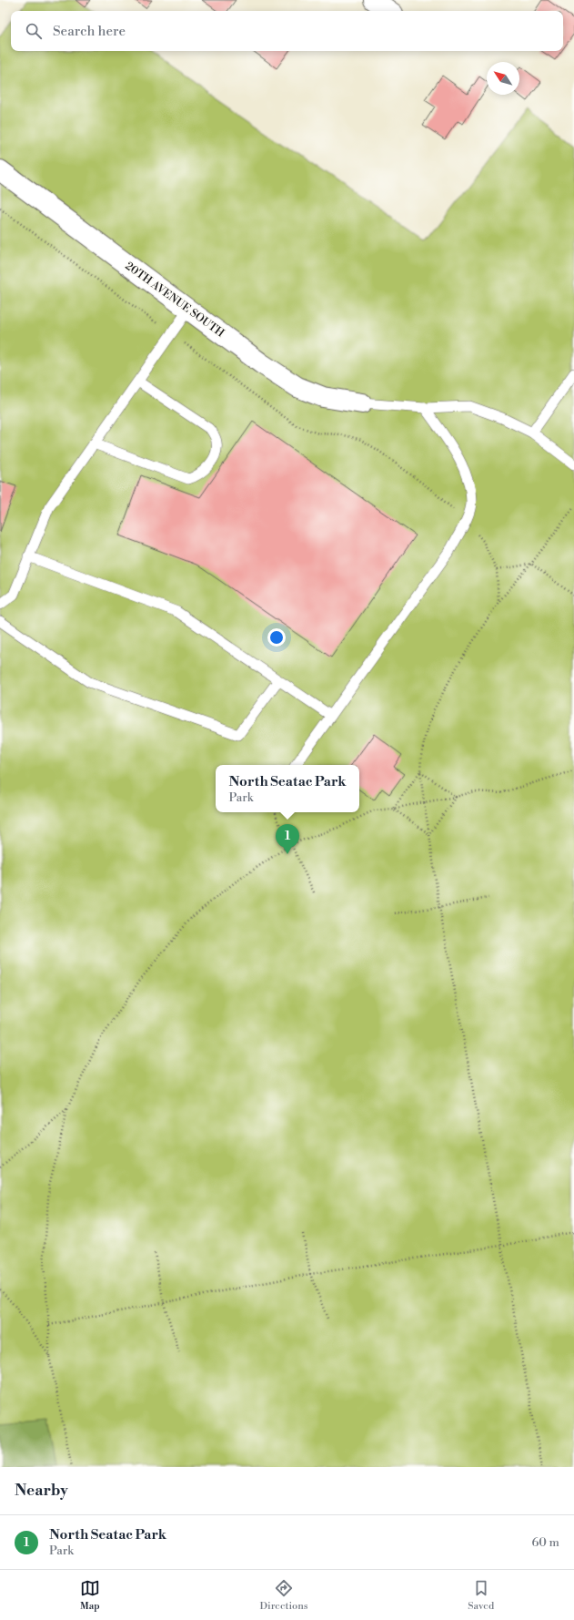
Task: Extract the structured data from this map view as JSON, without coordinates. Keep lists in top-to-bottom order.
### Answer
{
  "streets": {
    "street": ["20TH AVENUE SOUTH"]
  },
  "north": "top left",
  "page": {
    "search": "Search here",
    "popup": ["North Seatac Park", "Park"],
    "pins": "1",
    "heading": "Nearby",
    "list": [
      {
        "mark": "1",
        "name": "North Seatac Park",
        "note": "Park",
        "value": "60 m"
      }
    ],
    "nav": ["Map", "Directions", "Saved"]
  }
}
